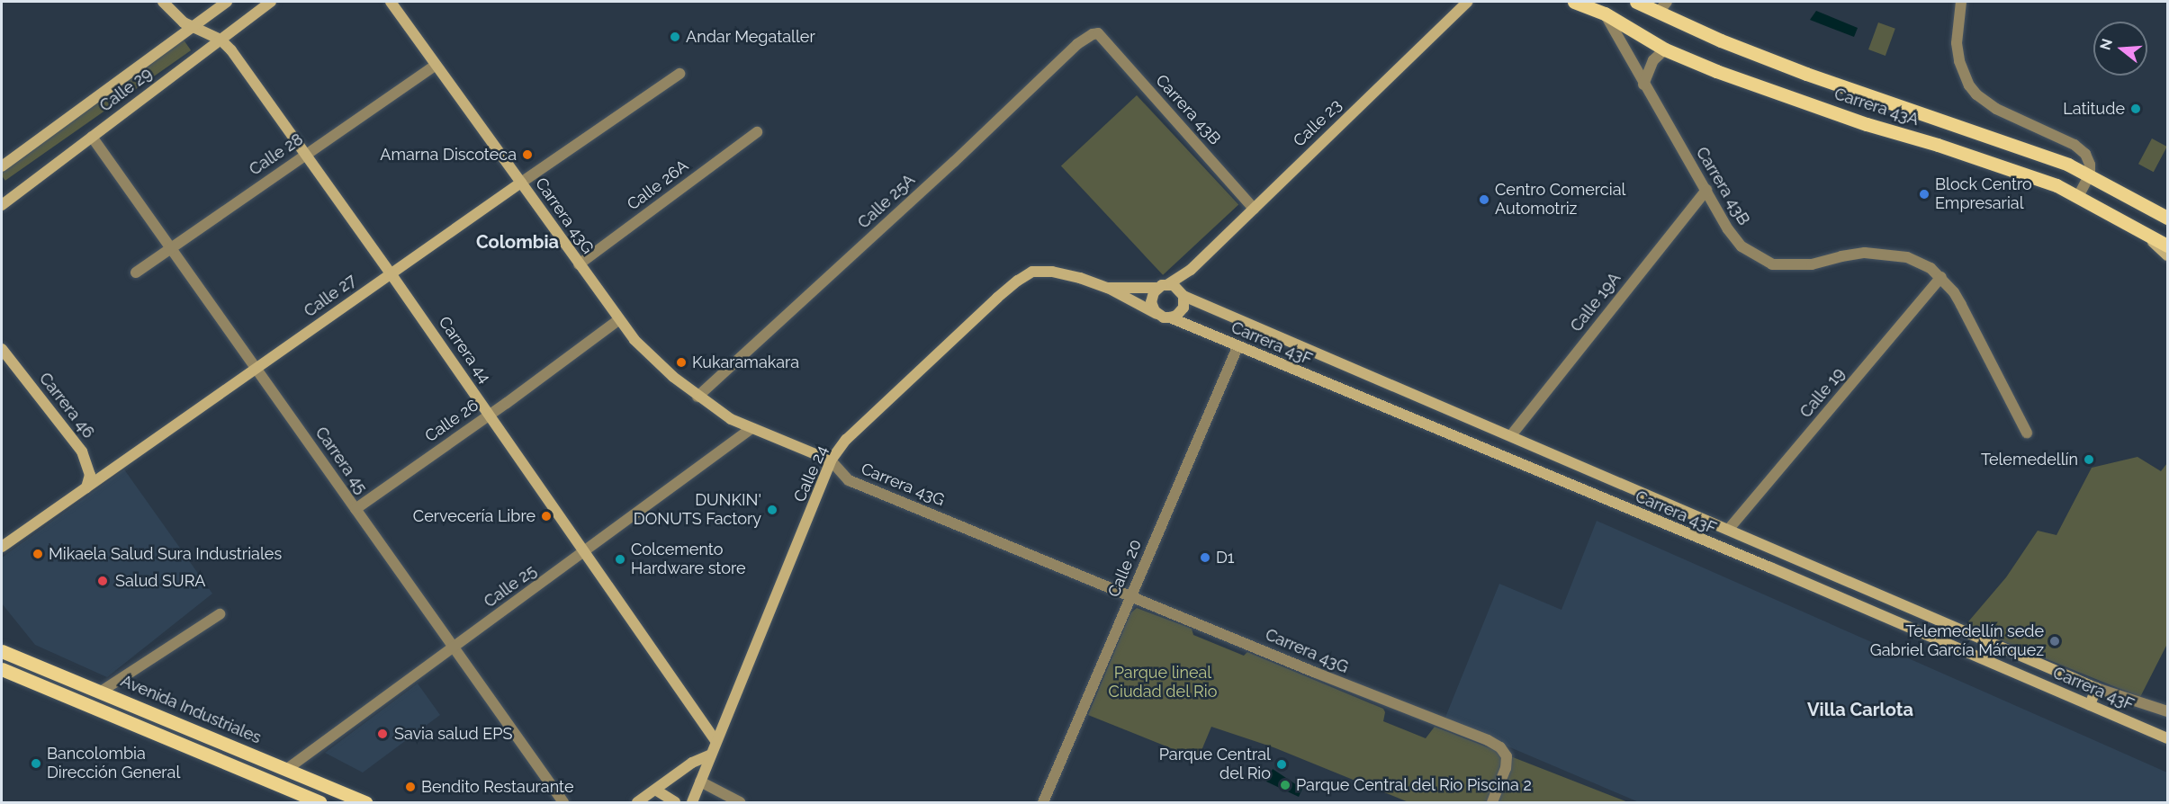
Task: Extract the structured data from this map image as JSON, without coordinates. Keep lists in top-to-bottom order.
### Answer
{
  "streets": {
    "main road": ["Carrera 43A", "Avenida Industriales"],
    "street": [
      "Calle 29",
      "Carrera 43B",
      "Calle 23",
      "Calle 28",
      "Calle 26A",
      "Calle 25A",
      "Carrera 43G",
      "Calle 27",
      "Calle 19A",
      "Carrera 43F",
      "Carrera 44",
      "Calle 19",
      "Carrera 46",
      "Calle 26",
      "Carrera 45",
      "Calle 24",
      "Calle 20",
      "Calle 25"
    ]
  },
  "crossings": [
    ["Calle 29", "Carrera 44"],
    ["Calle 29", "Carrera 45"],
    ["Carrera 43A", "Carrera 43B"],
    ["Carrera 43B", "Calle 23"],
    ["Carrera 43B", "Calle 25A"],
    ["Carrera 43B", "Calle 19A"],
    ["Carrera 43B", "Calle 19"],
    ["Calle 23", "Carrera 43F"],
    ["Calle 28", "Carrera 43G"],
    ["Calle 28", "Carrera 44"],
    ["Calle 28", "Carrera 45"],
    ["Calle 26A", "Carrera 43G"],
    ["Calle 25A", "Carrera 43G"],
    ["Carrera 43G", "Calle 27"],
    ["Carrera 43G", "Calle 26"],
    ["Carrera 43G", "Calle 24"],
    ["Carrera 43G", "Calle 20"],
    ["Carrera 43G", "Calle 25"],
    ["Calle 27", "Carrera 44"],
    ["Calle 27", "Carrera 46"],
    ["Calle 27", "Carrera 45"],
    ["Calle 19A", "Carrera 43F"],
    ["Carrera 43F", "Calle 19"],
    ["Carrera 43F", "Calle 20"],
    ["Carrera 44", "Calle 26"],
    ["Carrera 44", "Calle 24"],
    ["Carrera 44", "Calle 25"],
    ["Calle 26", "Carrera 45"],
    ["Carrera 45", "Calle 25"],
    ["Calle 25", "Avenida Industriales"]
  ],
  "districts": ["Colombia", "Villa Carlota"],
  "parks": ["Parque lineal Ciudad del Rio"],
  "places": [
    "Andar Megataller",
    "Latitude",
    "Amarna Discoteca",
    "Block Centro Empresarial",
    "Centro Comercial Automotriz",
    "Kukaramakara",
    "Telemedellín",
    "DUNKIN' DONUTS Factory",
    "Cervecería Libre",
    "Mikaela Salud Sura Industriales",
    "D1",
    "Colcemento Hardware store",
    "Salud SURA",
    "Telemedellín sede Gabriel García Márquez",
    "Savia salud EPS",
    "Bancolombia Dirección General",
    "Parque Central del Rio",
    "Parque Central del Rio Piscina 2",
    "Bendito Restaurante"
  ],
  "north": "left"
}
